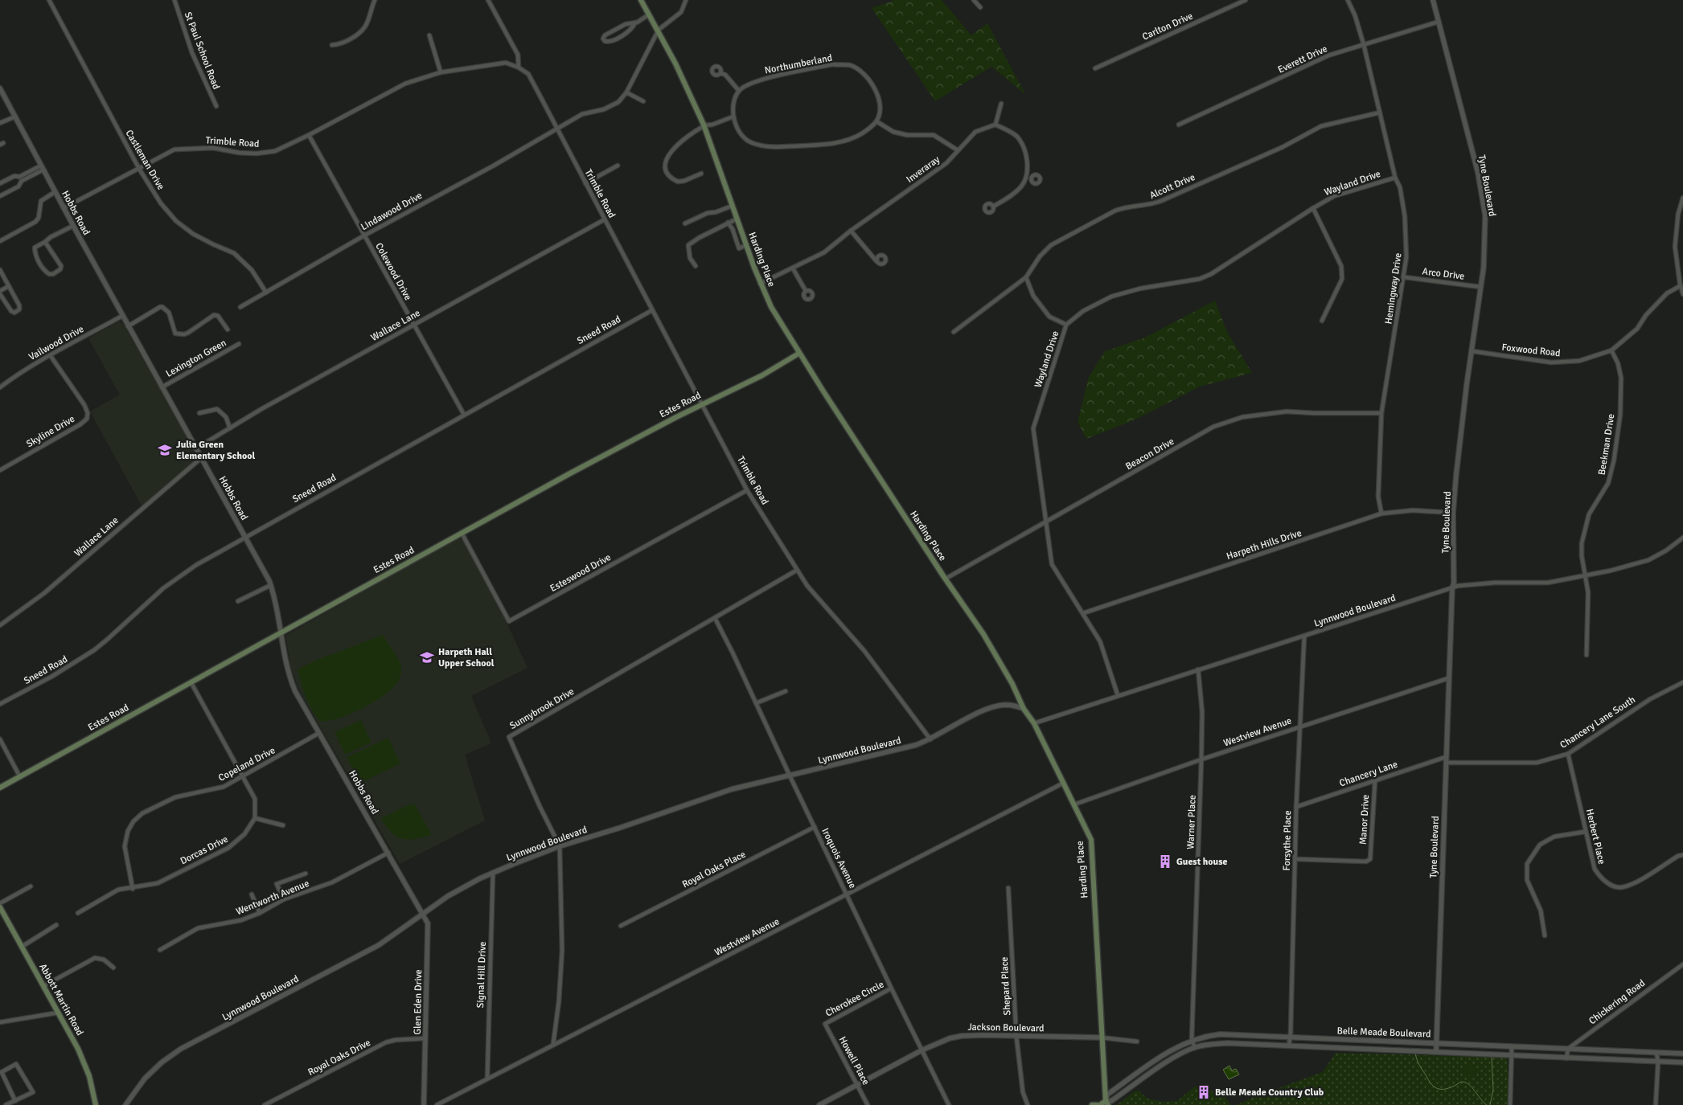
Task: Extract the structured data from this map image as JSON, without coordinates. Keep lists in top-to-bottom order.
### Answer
{
  "streets": {
    "main road": [
      "Harding Place",
      "Estes Road",
      "Abbott Martin Road",
      "Belle Meade Boulevard"
    ],
    "street": [
      "Carlton Drive",
      "St Paul School Road",
      "Everett Drive",
      "Northumberland",
      "Trimble Road",
      "Castleman Drive",
      "Inveraray",
      "Wayland Drive",
      "Tyne Boulevard",
      "Alcott Drive",
      "Lindawood Drive",
      "Hobbs Road",
      "Colewood Drive",
      "Arco Drive",
      "Hemingway Drive",
      "Wallace Lane",
      "Sneed Road",
      "Vailwood Drive",
      "Foxwood Road",
      "Lexington Green",
      "Skyline Drive",
      "Beekman Drive",
      "Beacon Drive",
      "Harpeth Hills Drive",
      "Esteswood Drive",
      "Lynnwood Boulevard",
      "Sunnybrook Drive",
      "Chancery Lane South",
      "Westview Avenue",
      "Copeland Drive",
      "Chancery Lane",
      "Manor Drive",
      "Warner Place",
      "Herbert Place",
      "Forsythe Place",
      "Dorcas Drive",
      "Iroquois Avenue",
      "Royal Oaks Place",
      "Wentworth Avenue",
      "Signal Hill Drive",
      "Shepard Place",
      "Cherokee Circle",
      "Glen Eden Drive",
      "Chickering Road",
      "Jackson Boulevard",
      "Royal Oaks Drive",
      "Howell Place"
    ]
  },
  "crossings": [
    ["Everett Drive", "Tyne Boulevard"],
    ["Everett Drive", "Hemingway Drive"],
    ["Trimble Road", "Castleman Drive"],
    ["Trimble Road", "Lindawood Drive"],
    ["Trimble Road", "Hobbs Road"],
    ["Trimble Road", "Colewood Drive"],
    ["Trimble Road", "Wallace Lane"],
    ["Trimble Road", "Sneed Road"],
    ["Trimble Road", "Estes Road"],
    ["Trimble Road", "Esteswood Drive"],
    ["Trimble Road", "Lynnwood Boulevard"],
    ["Trimble Road", "Sunnybrook Drive"],
    ["Castleman Drive", "Lindawood Drive"],
    ["Inveraray", "Harding Place"],
    ["Wayland Drive", "Hemingway Drive"],
    ["Wayland Drive", "Beacon Drive"],
    ["Wayland Drive", "Harpeth Hills Drive"],
    ["Wayland Drive", "Lynnwood Boulevard"],
    ["Tyne Boulevard", "Arco Drive"],
    ["Tyne Boulevard", "Foxwood Road"],
    ["Tyne Boulevard", "Harpeth Hills Drive"],
    ["Tyne Boulevard", "Lynnwood Boulevard"],
    ["Tyne Boulevard", "Chancery Lane South"],
    ["Tyne Boulevard", "Westview Avenue"],
    ["Tyne Boulevard", "Chancery Lane"],
    ["Tyne Boulevard", "Belle Meade Boulevard"],
    ["Alcott Drive", "Hemingway Drive"],
    ["Lindawood Drive", "Colewood Drive"],
    ["Hobbs Road", "Wallace Lane"],
    ["Hobbs Road", "Sneed Road"],
    ["Hobbs Road", "Vailwood Drive"],
    ["Hobbs Road", "Lexington Green"],
    ["Hobbs Road", "Estes Road"],
    ["Hobbs Road", "Copeland Drive"],
    ["Hobbs Road", "Wentworth Avenue"],
    ["Hobbs Road", "Glen Eden Drive"],
    ["Harding Place", "Estes Road"],
    ["Harding Place", "Beacon Drive"],
    ["Harding Place", "Lynnwood Boulevard"],
    ["Harding Place", "Westview Avenue"],
    ["Harding Place", "Jackson Boulevard"],
    ["Harding Place", "Belle Meade Boulevard"],
    ["Colewood Drive", "Wallace Lane"],
    ["Colewood Drive", "Sneed Road"],
    ["Arco Drive", "Hemingway Drive"],
    ["Hemingway Drive", "Beacon Drive"],
    ["Hemingway Drive", "Harpeth Hills Drive"],
    ["Vailwood Drive", "Skyline Drive"],
    ["Foxwood Road", "Beekman Drive"],
    ["Estes Road", "Esteswood Drive"],
    ["Beekman Drive", "Lynnwood Boulevard"],
    ["Lynnwood Boulevard", "Sunnybrook Drive"],
    ["Lynnwood Boulevard", "Warner Place"],
    ["Lynnwood Boulevard", "Forsythe Place"],
    ["Lynnwood Boulevard", "Iroquois Avenue"],
    ["Lynnwood Boulevard", "Signal Hill Drive"],
    ["Lynnwood Boulevard", "Glen Eden Drive"],
    ["Sunnybrook Drive", "Westview Avenue"],
    ["Sunnybrook Drive", "Iroquois Avenue"],
    ["Chancery Lane South", "Herbert Place"],
    ["Westview Avenue", "Warner Place"],
    ["Westview Avenue", "Forsythe Place"],
    ["Westview Avenue", "Iroquois Avenue"],
    ["Westview Avenue", "Signal Hill Drive"],
    ["Copeland Drive", "Dorcas Drive"],
    ["Chancery Lane", "Manor Drive"],
    ["Chancery Lane", "Forsythe Place"],
    ["Manor Drive", "Forsythe Place"],
    ["Warner Place", "Belle Meade Boulevard"],
    ["Forsythe Place", "Belle Meade Boulevard"],
    ["Iroquois Avenue", "Royal Oaks Place"],
    ["Iroquois Avenue", "Cherokee Circle"],
    ["Iroquois Avenue", "Jackson Boulevard"],
    ["Shepard Place", "Jackson Boulevard"],
    ["Cherokee Circle", "Howell Place"],
    ["Glen Eden Drive", "Royal Oaks Drive"],
    ["Chickering Road", "Belle Meade Boulevard"],
    ["Jackson Boulevard", "Howell Place"]
  ],
  "places": {
    "school or university": ["Julia Green Elementary School", "Harpeth Hall Upper School"],
    "building": ["Guest house", "Belle Meade Country Club"]
  }
}
